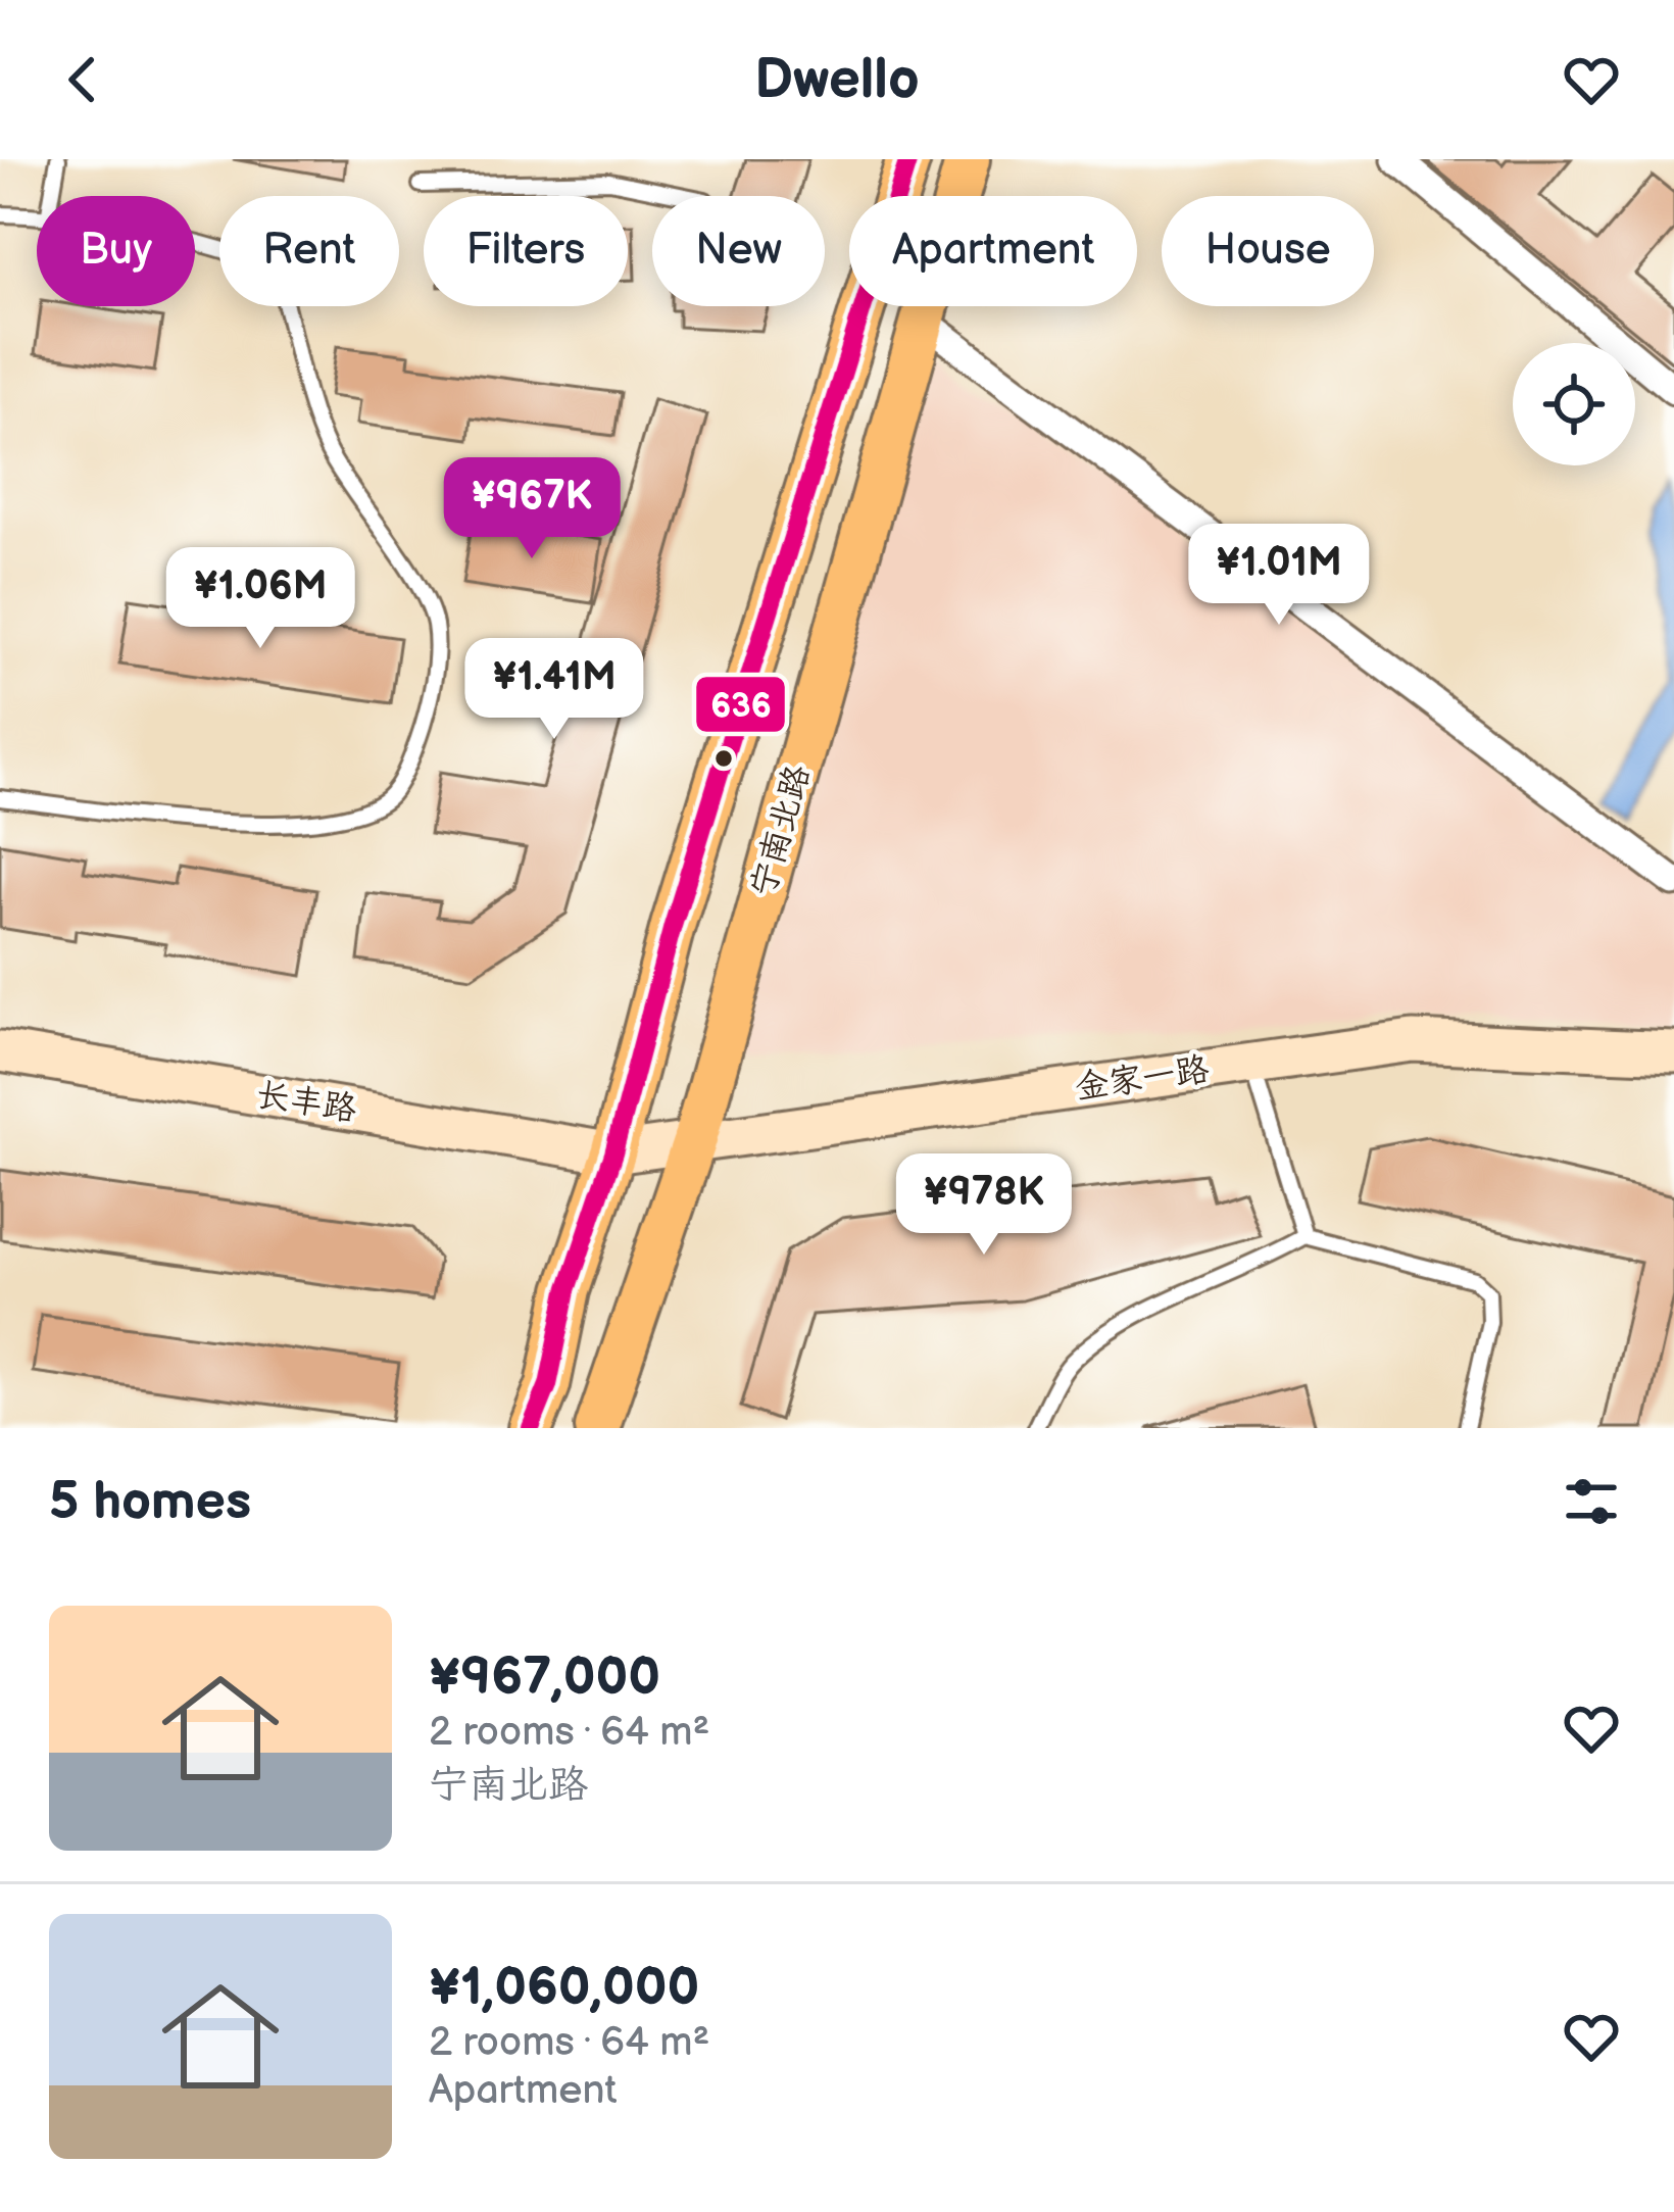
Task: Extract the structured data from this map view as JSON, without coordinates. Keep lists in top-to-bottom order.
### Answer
{
  "streets": {
    "main road": ["宁南北路"],
    "street": ["金家一路", "长丰路"]
  },
  "crossings": [
    ["宁南北路", "金家一路"],
    ["金家一路", "长丰路"]
  ],
  "lines": ["transit line 636"],
  "page": {
    "header": "Dwello",
    "chip": [
      "Buy",
      "Rent",
      "Filters",
      "New",
      "Apartment",
      "House"
    ],
    "price": [
      "¥967K",
      "¥1.01M",
      "¥1.06M",
      "¥1.41M",
      "¥978K"
    ],
    "heading": "5 homes",
    "list": [
      {
        "name": "¥967,000",
        "note": "2 rooms · 64 m² · 宁南北路"
      },
      {
        "name": "¥1,060,000",
        "note": "2 rooms · 64 m² · Apartment"
      }
    ]
  }
}
